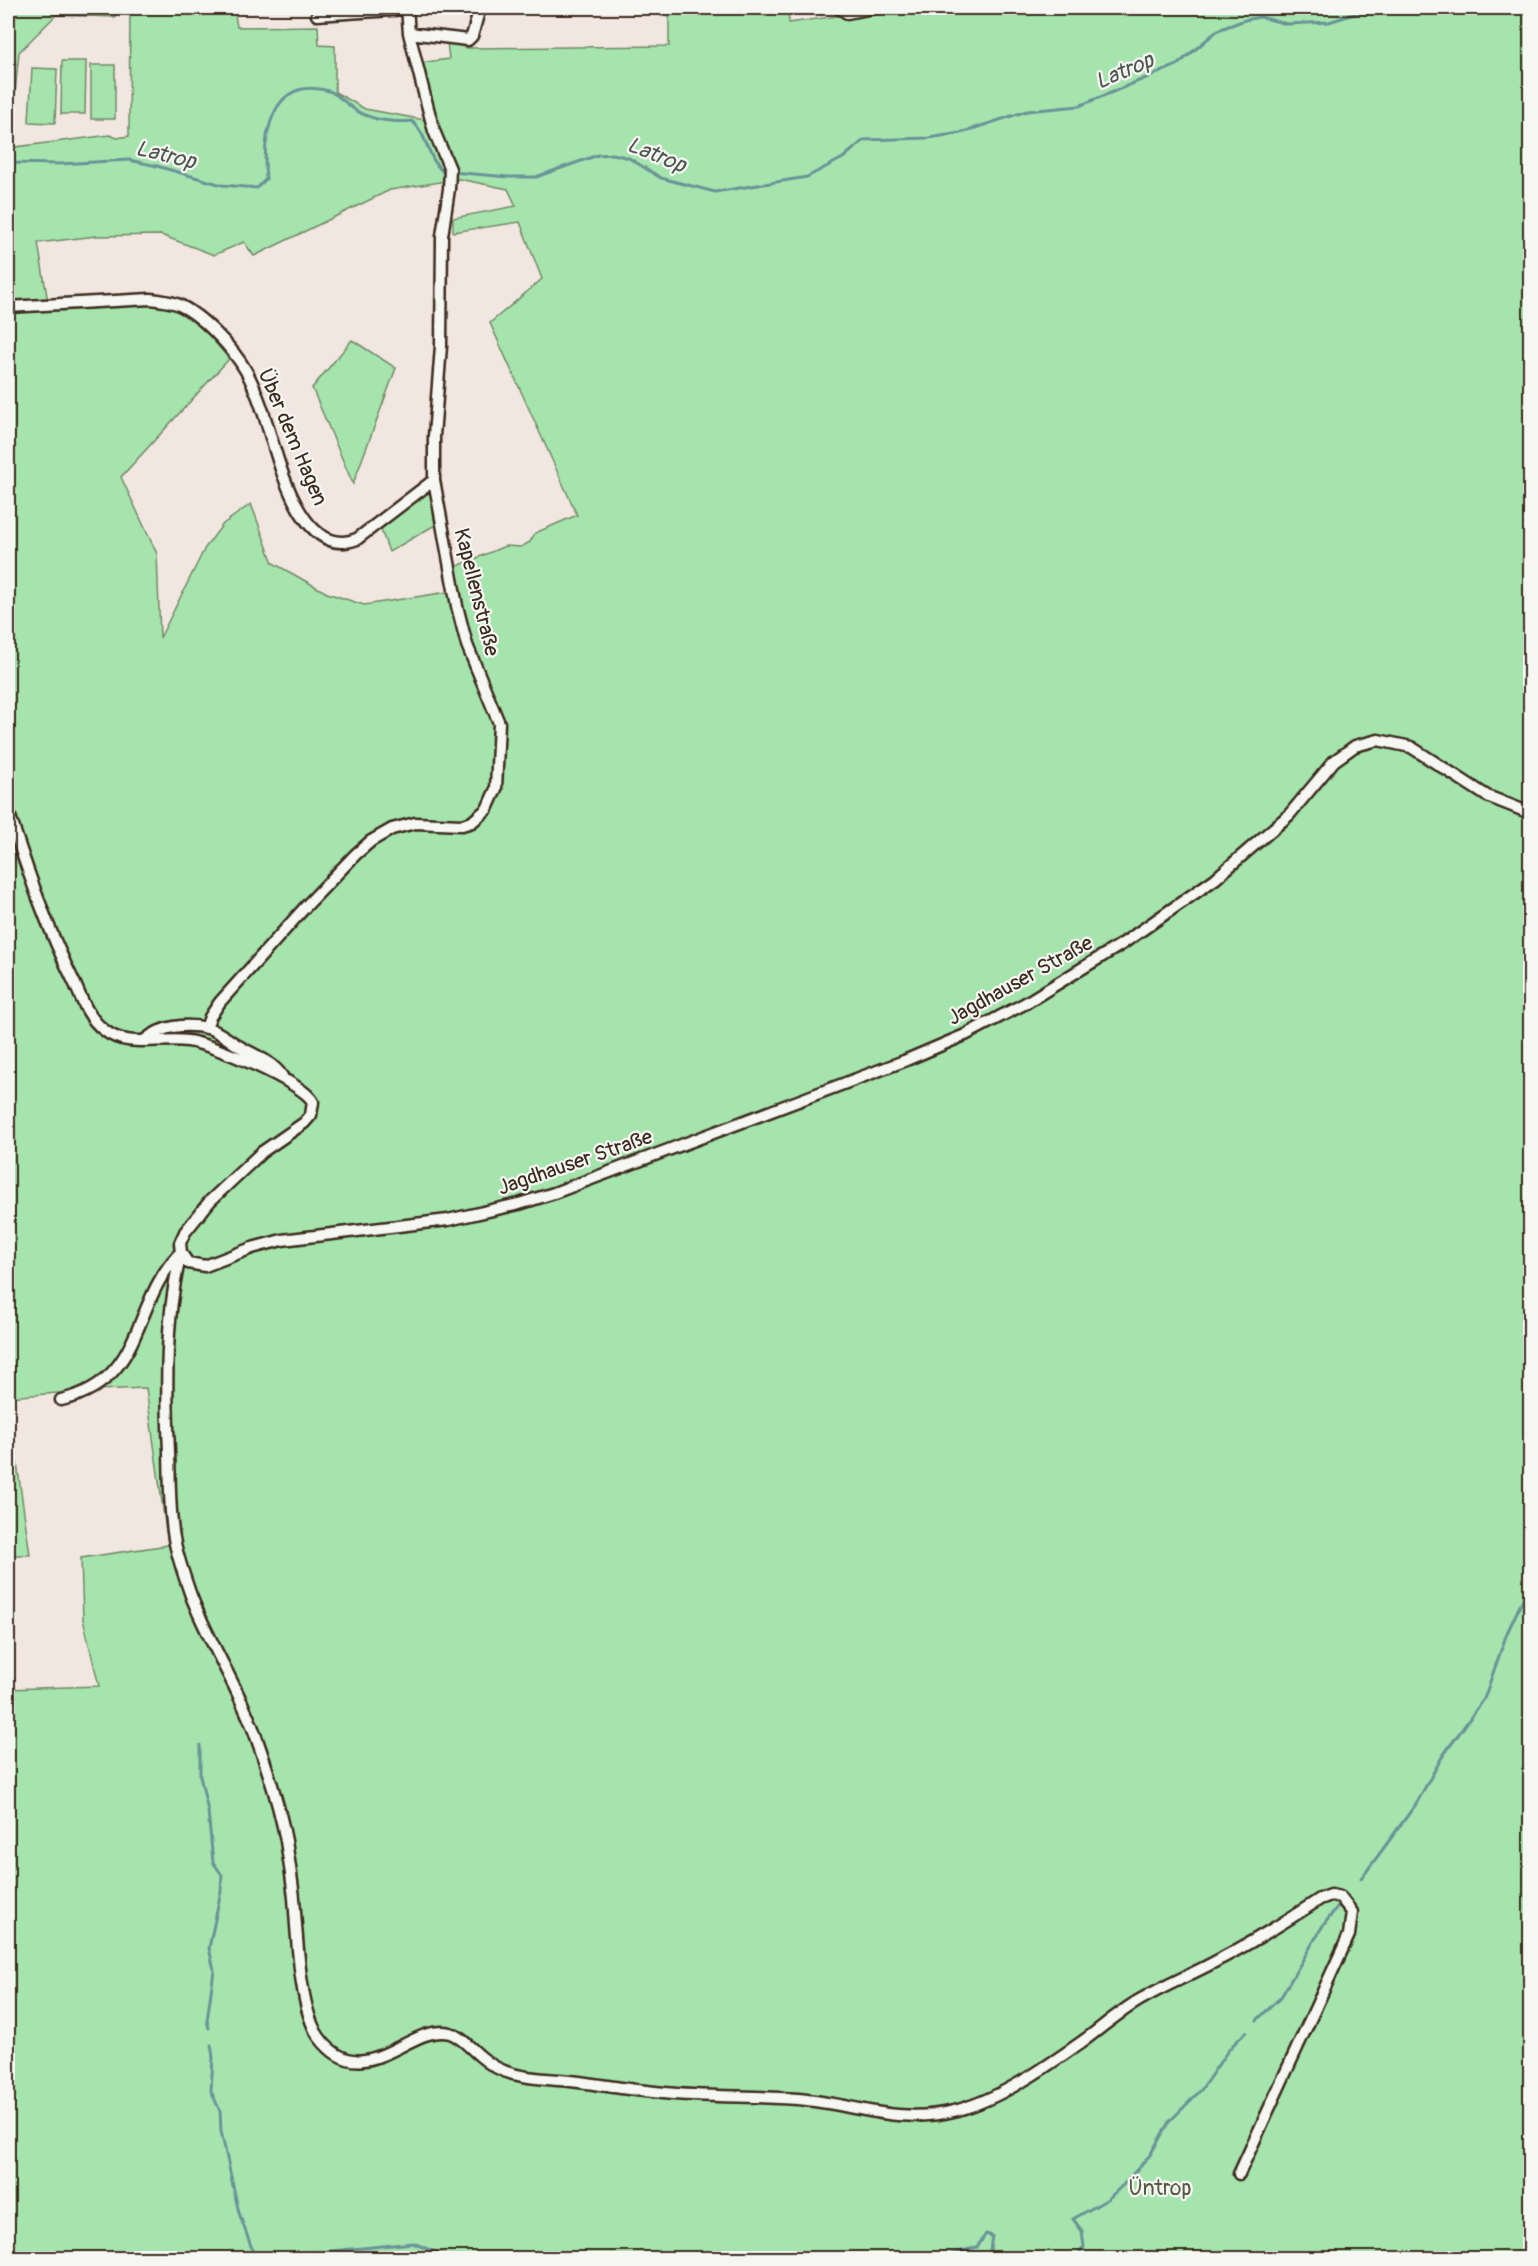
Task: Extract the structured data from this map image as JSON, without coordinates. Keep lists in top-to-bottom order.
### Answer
{
  "streets": {
    "street": ["Über dem Hagen", "Kapellenstraße", "Jagdhauser Straße"]
  },
  "crossings": [
    ["Über dem Hagen", "Kapellenstraße"]
  ],
  "water": ["Latrop"],
  "parks": ["Üntrop"]
}
